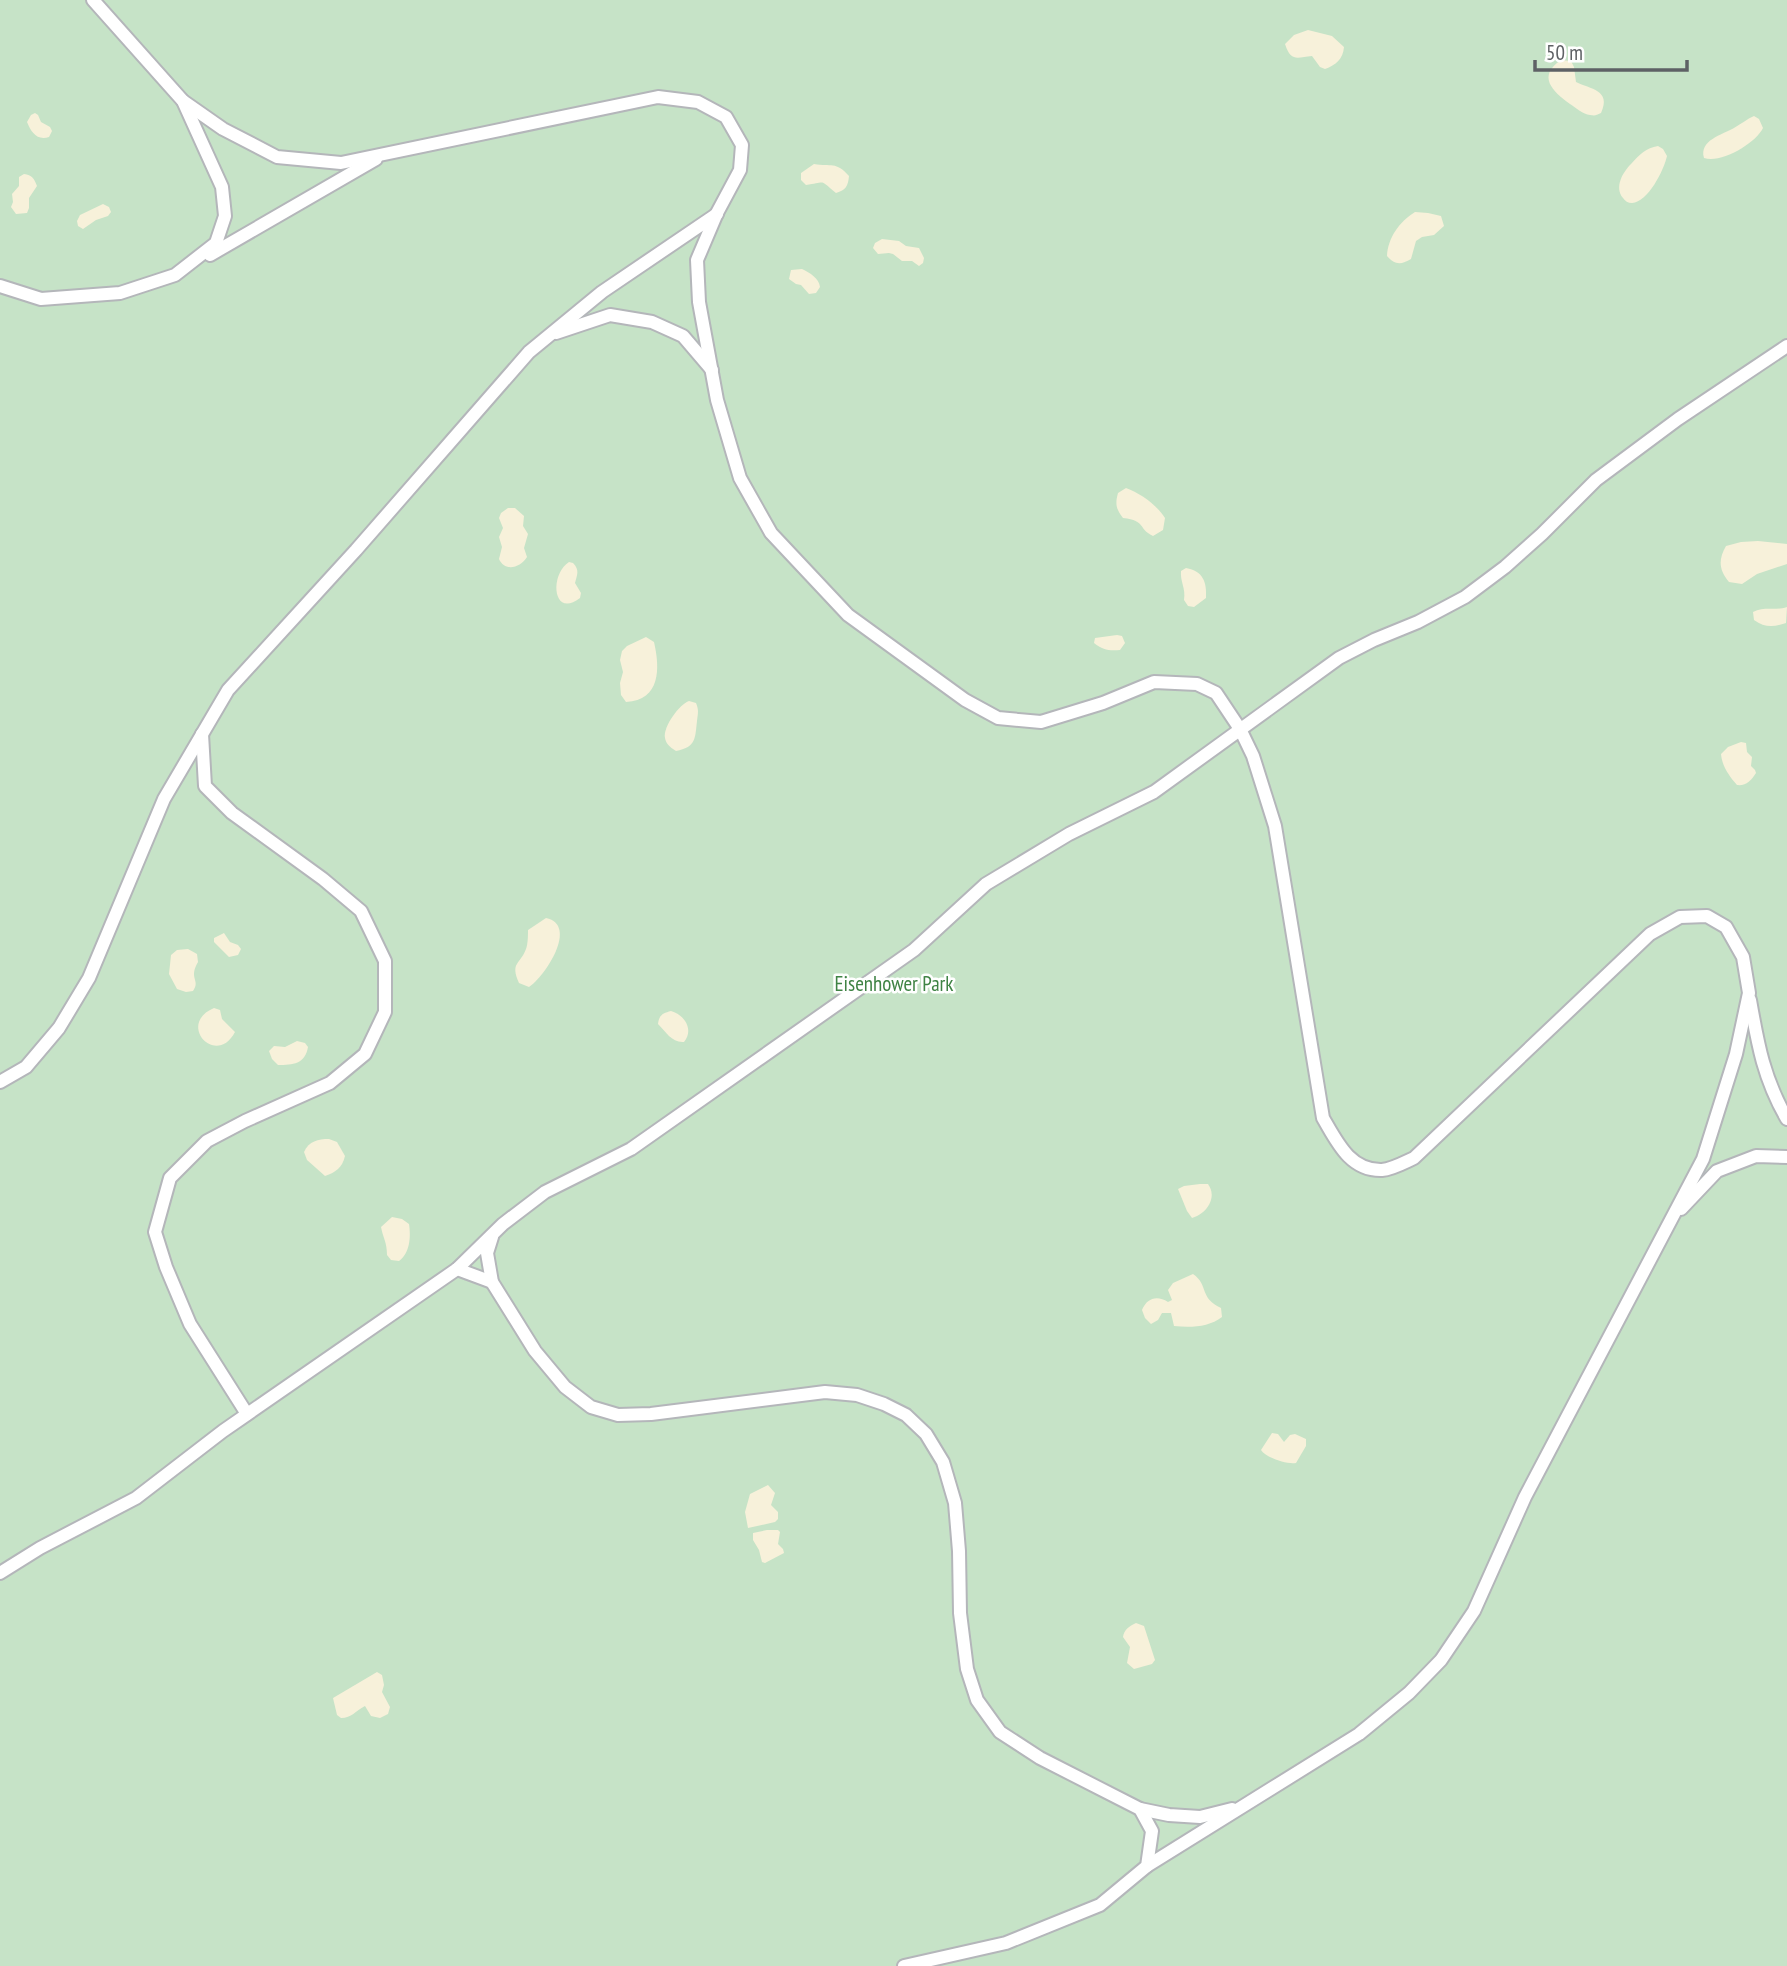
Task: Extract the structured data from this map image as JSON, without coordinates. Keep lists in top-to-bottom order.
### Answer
{
  "parks": ["Eisenhower Park"],
  "scale_bar": "50 m"
}
